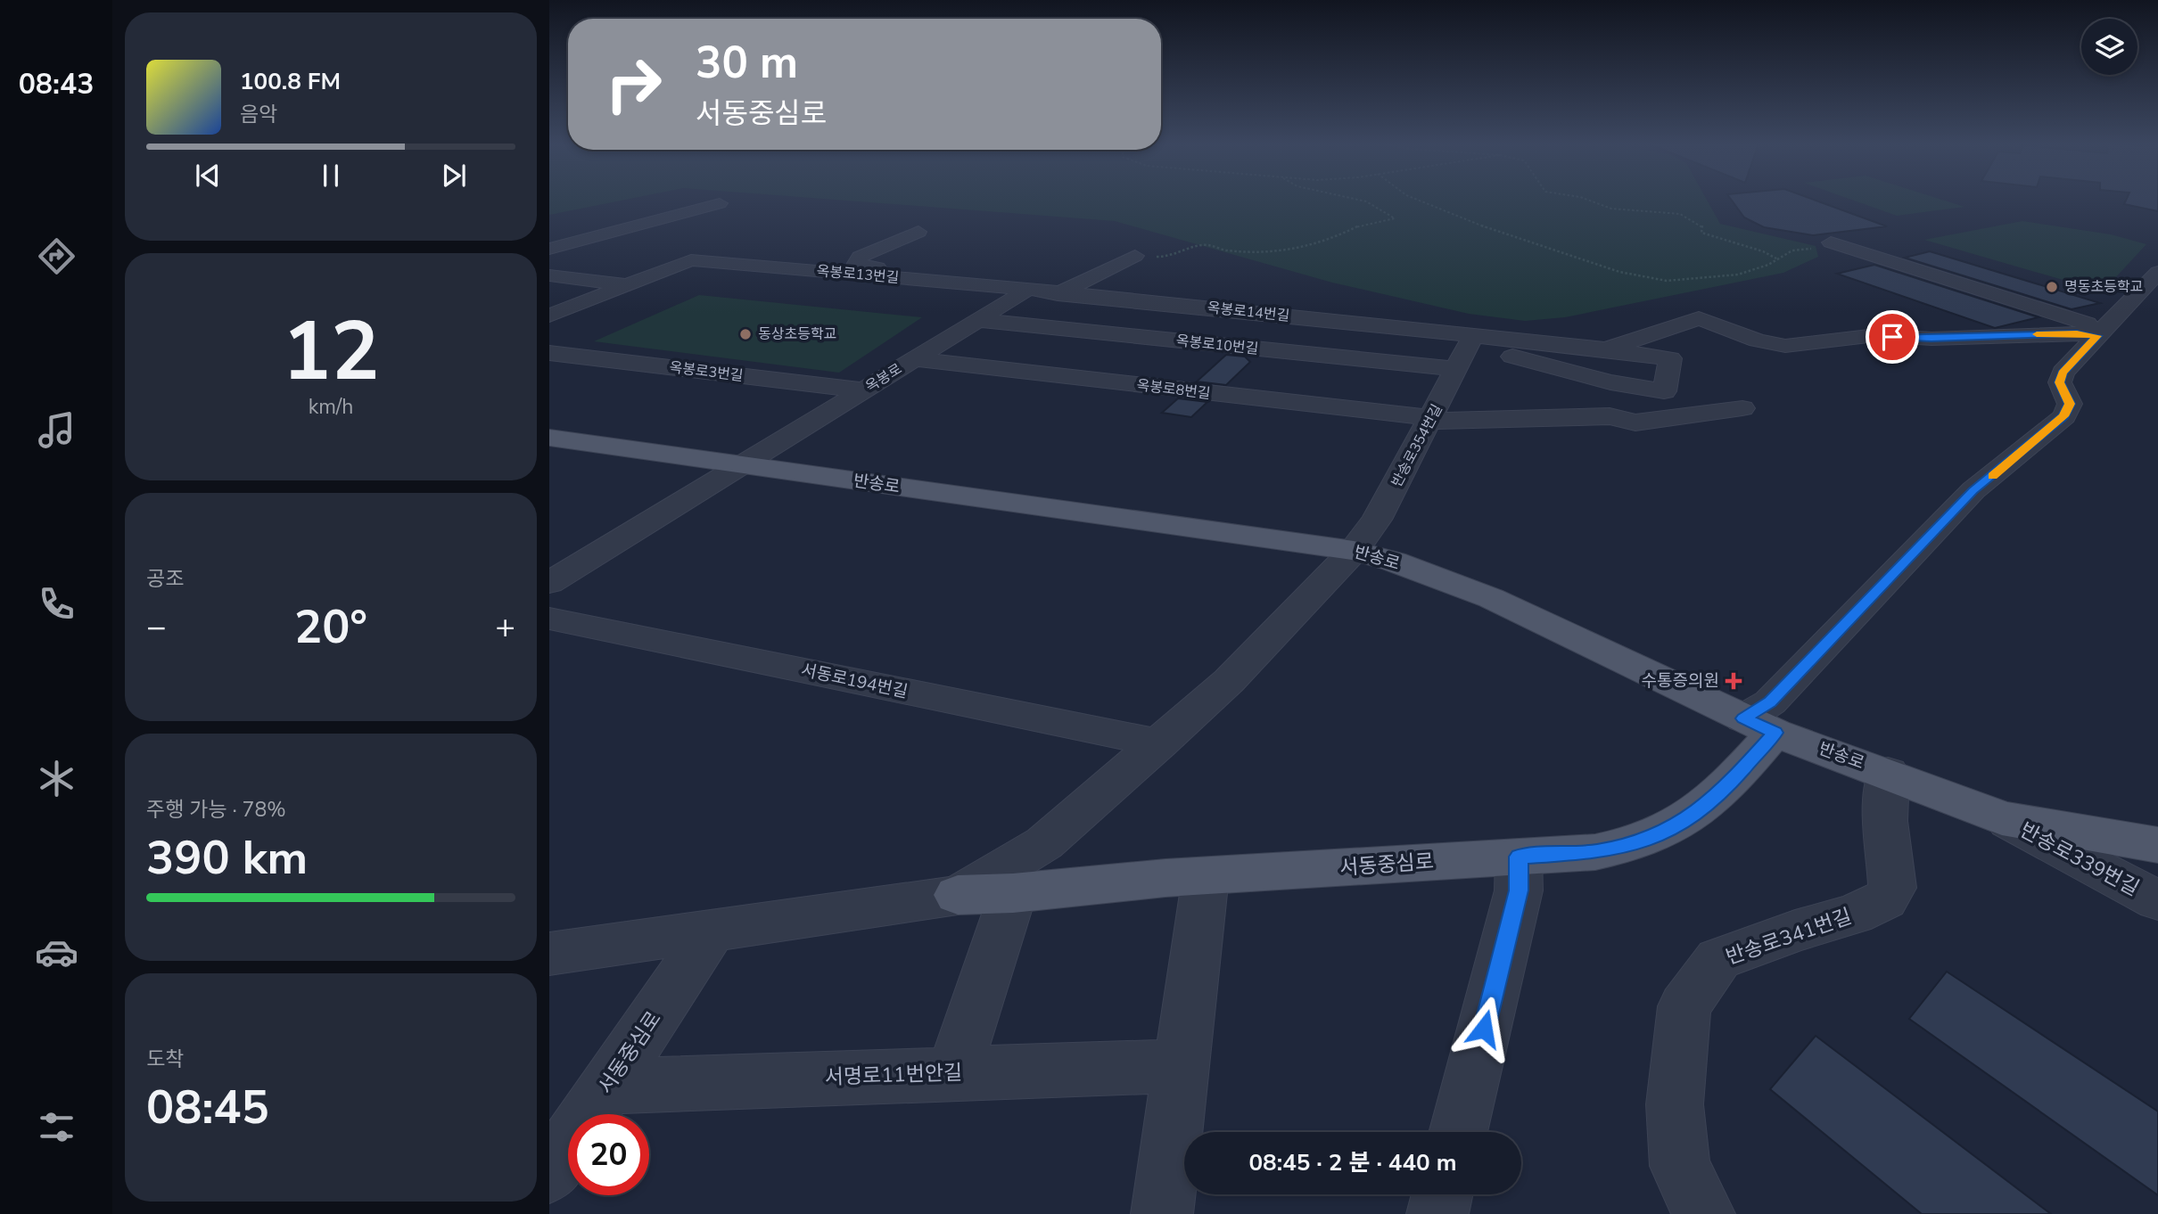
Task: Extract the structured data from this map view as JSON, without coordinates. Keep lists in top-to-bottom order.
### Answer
{
  "streets": {
    "main road": ["반송로", "서동중심로"],
    "street": [
      "옥봉로13번길",
      "옥봉로14번길",
      "옥봉로10번길",
      "옥봉로3번길",
      "옥봉로",
      "옥봉로8번길",
      "반송로354번길",
      "서동로194번길",
      "반송로339번길",
      "반송로341번길",
      "서명로11번안길"
    ]
  },
  "crossings": [
    ["옥봉로13번길", "옥봉로14번길"],
    ["옥봉로13번길", "옥봉로"],
    ["옥봉로14번길", "옥봉로10번길"],
    ["옥봉로14번길", "옥봉로"],
    ["옥봉로14번길", "반송로354번길"],
    ["옥봉로10번길", "옥봉로"],
    ["옥봉로10번길", "반송로354번길"],
    ["옥봉로3번길", "옥봉로"],
    ["옥봉로", "옥봉로8번길"],
    ["옥봉로", "반송로"],
    ["옥봉로8번길", "반송로354번길"],
    ["반송로354번길", "반송로"],
    ["반송로354번길", "서동중심로"],
    ["반송로", "반송로339번길"],
    ["반송로", "서동중심로"],
    ["반송로", "반송로341번길"],
    ["서동로194번길", "서동중심로"],
    ["서동중심로", "서명로11번안길"]
  ],
  "places": {
    "other": ["명동초등학교", "동상초등학교"],
    "health": ["수통증의원"]
  },
  "page": {
    "tabs": "08:43",
    "turn": ["30 m", "서동중심로"],
    "song": ["100.8 FM", "음악"],
    "tile": [
      ["12", "km/h"],
      "공조",
      ["주행 가능 · 78%", "390 km"],
      ["도착", "08:45"]
    ],
    "heat": ["−", "20°", "+"],
    "limit": "20",
    "trip": "08:45 · 2 분 · 440 m"
  }
}
